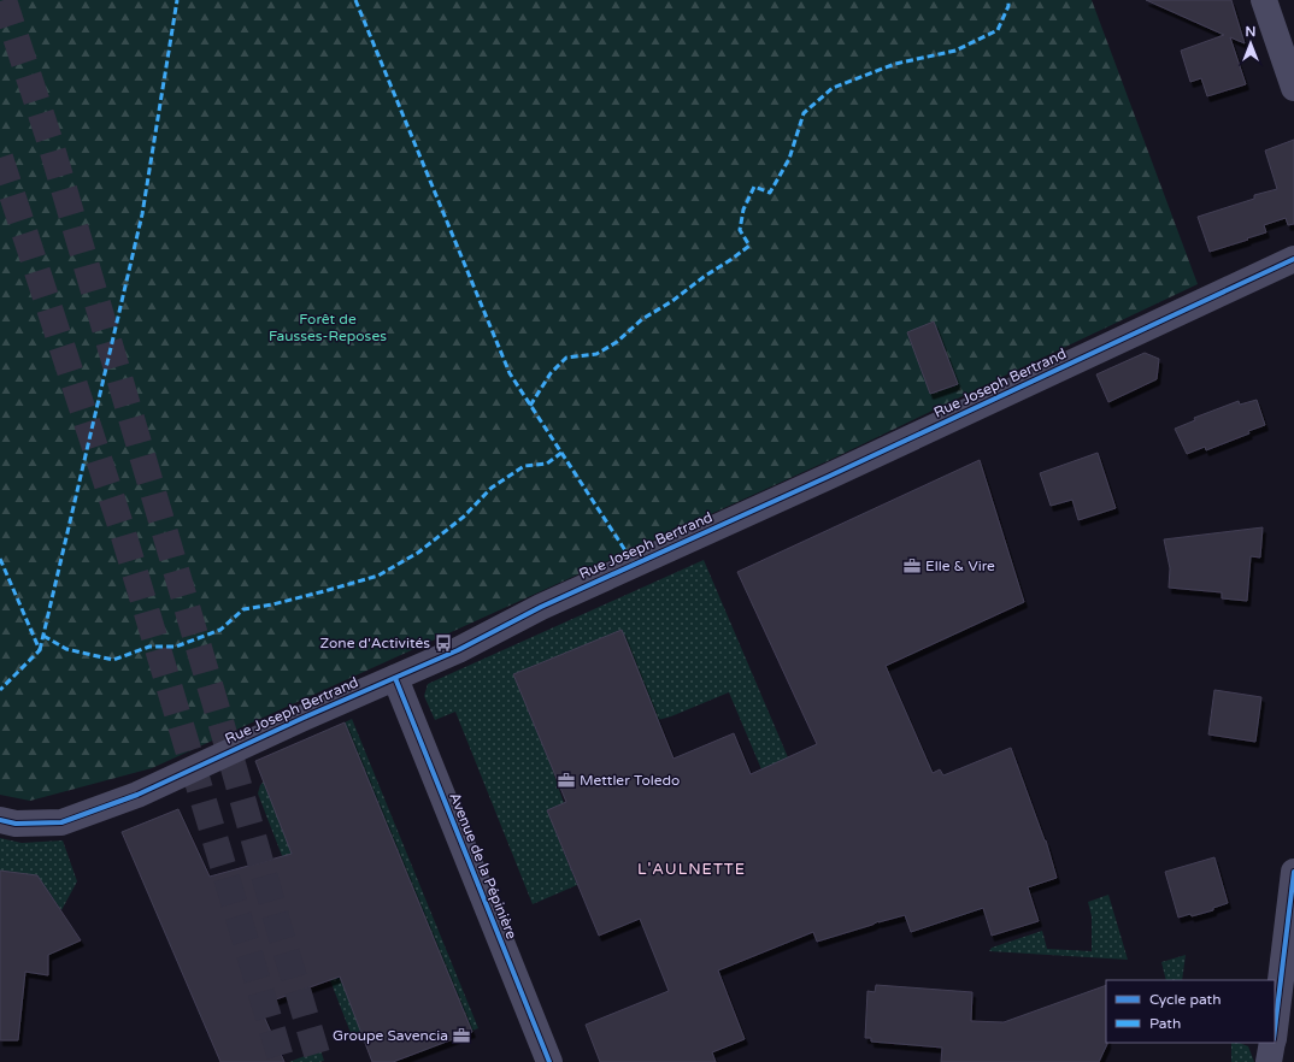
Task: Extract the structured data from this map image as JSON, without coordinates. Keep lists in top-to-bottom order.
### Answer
{
  "streets": {
    "street": ["Rue Joseph Bertrand", "Avenue de la Pépinière"]
  },
  "crossings": [
    ["Rue Joseph Bertrand", "Avenue de la Pépinière"]
  ],
  "districts": ["L'AULNETTE"],
  "parks": ["Forêt de Fausses-Reposes"],
  "places": {
    "office": ["Elle & Vire", "Mettler Toledo", "Groupe Savencia"],
    "bus stop": ["Zone d'Activités"]
  },
  "legend": ["Cycle path", "Path"],
  "north": "top"
}
